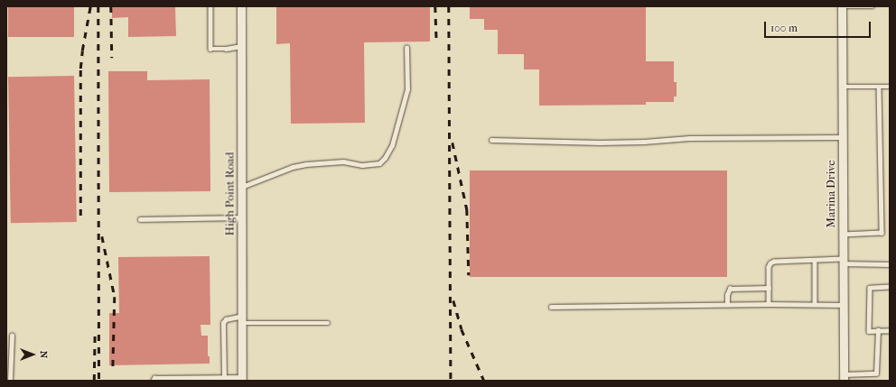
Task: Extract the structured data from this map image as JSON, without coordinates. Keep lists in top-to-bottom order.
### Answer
{
  "streets": {
    "street": ["High Point Road", "Marina Drive"]
  },
  "scale_bar": "100 m",
  "north": "right"
}
